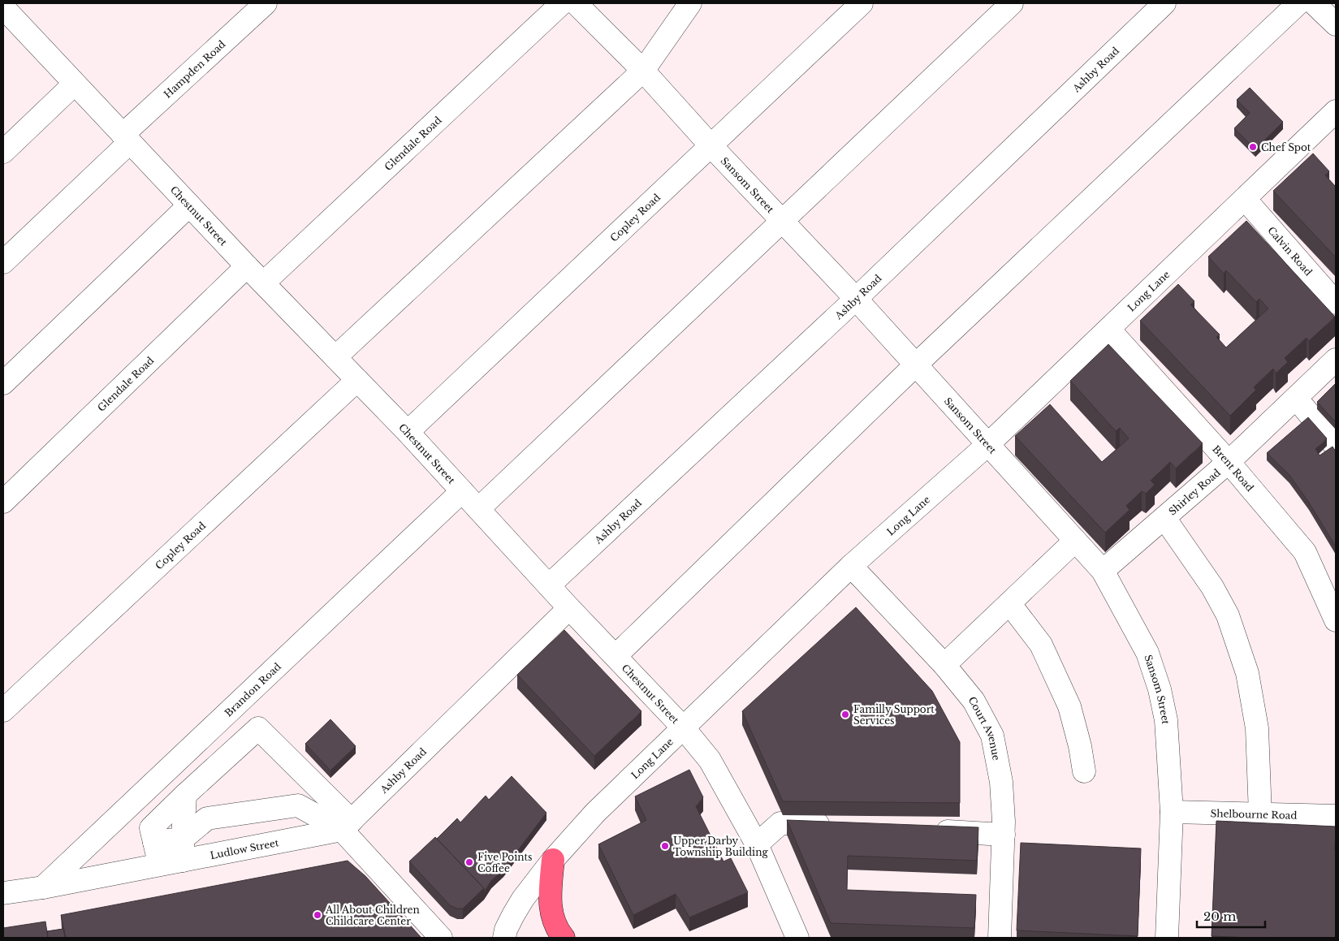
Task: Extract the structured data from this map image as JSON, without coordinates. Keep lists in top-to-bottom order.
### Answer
{
  "streets": {
    "street": [
      "Hampden Road",
      "Ashby Road",
      "Glendale Road",
      "Sansom Street",
      "Chestnut Street",
      "Copley Road",
      "Calvin Road",
      "Long Lane",
      "Brent Road",
      "Shirley Road",
      "Brandon Road",
      "Court Avenue",
      "Shelbourne Road",
      "Ludlow Street"
    ]
  },
  "crossings": [
    ["Hampden Road", "Chestnut Street"],
    ["Ashby Road", "Sansom Street"],
    ["Ashby Road", "Chestnut Street"],
    ["Ashby Road", "Ludlow Street"],
    ["Glendale Road", "Chestnut Street"],
    ["Sansom Street", "Copley Road"],
    ["Sansom Street", "Long Lane"],
    ["Sansom Street", "Shirley Road"],
    ["Sansom Street", "Shelbourne Road"],
    ["Chestnut Street", "Copley Road"],
    ["Chestnut Street", "Long Lane"],
    ["Chestnut Street", "Brandon Road"],
    ["Calvin Road", "Long Lane"],
    ["Long Lane", "Brent Road"],
    ["Long Lane", "Court Avenue"],
    ["Brent Road", "Shirley Road"],
    ["Brandon Road", "Ludlow Street"]
  ],
  "places": [
    "Chef Spot",
    "Familly Support Services",
    "Upper Darby Township Building",
    "Five Points Coffee",
    "All About Children Childcare Center"
  ],
  "scale_bar": "20 m"
}
